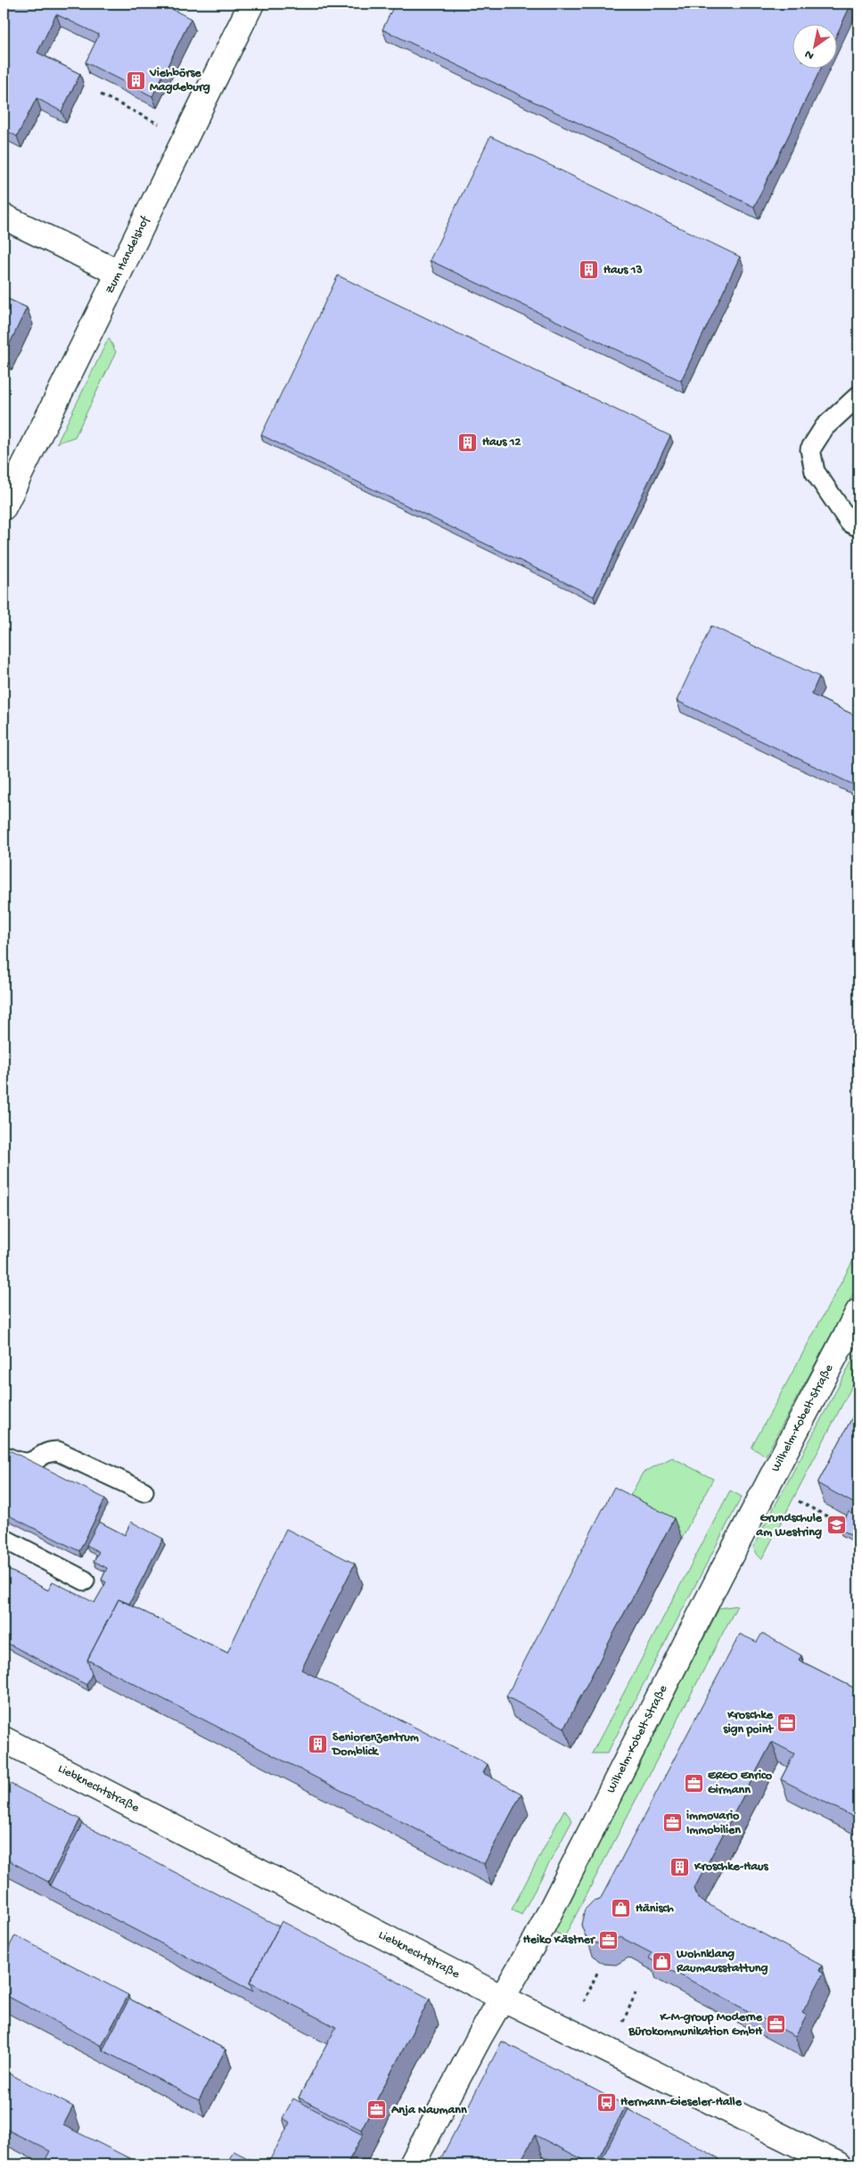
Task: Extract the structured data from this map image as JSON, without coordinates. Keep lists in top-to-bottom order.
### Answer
{
  "streets": {
    "street": ["Zum Handelshof", "Wilhelm-Kobelt-Straße", "Liebknechtstraße"]
  },
  "crossings": [
    ["Wilhelm-Kobelt-Straße", "Liebknechtstraße"]
  ],
  "places": {
    "building": [
      "Viehbörse Magdeburg",
      "Haus 13",
      "Haus 12",
      "Seniorenzentrum Domblick",
      "Kroschke-Haus"
    ],
    "school or university": ["Grundschule am Westring"],
    "office": [
      "Kroschke sign point",
      "ERGO Enrico Girmann",
      "immovario Immobilien",
      "Heiko Kästner",
      "K-M-group Moderne Bürokommunikation GmbH",
      "Anja Naumann"
    ],
    "shop": ["Hänisch", "Wohnklang Raumausstattung"],
    "bus stop": ["Hermann-Gieseler-Halle"]
  },
  "north": "bottom left"
}
